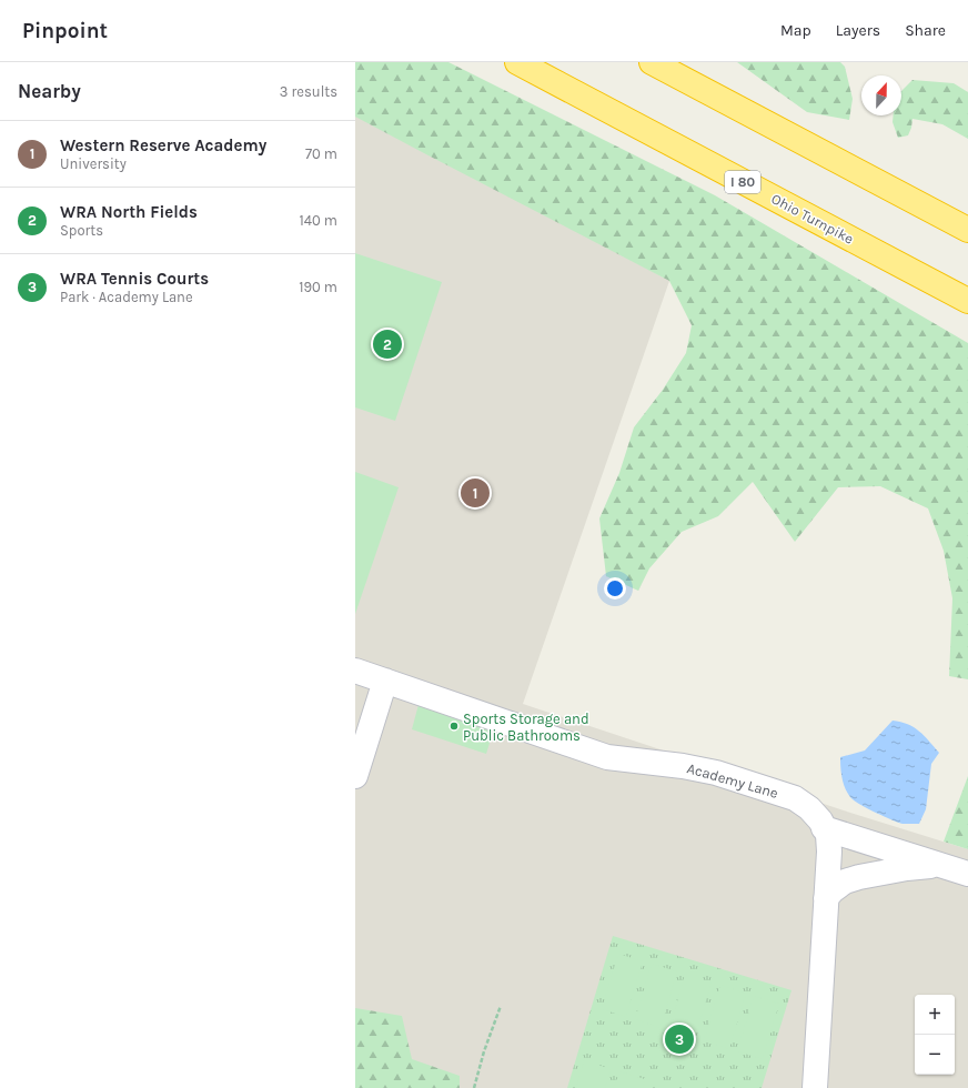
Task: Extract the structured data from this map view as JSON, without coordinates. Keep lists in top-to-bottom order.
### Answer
{
  "streets": {
    "highway": ["I 80", "Ohio Turnpike"],
    "street": ["Academy Lane"]
  },
  "places": ["Sports Storage and Public Bathrooms"],
  "north": "top",
  "page": {
    "header": "Pinpoint",
    "nav": ["Map", "Layers", "Share"],
    "heading": ["Nearby", "3 results"],
    "list": [
      {
        "mark": "1",
        "name": "Western Reserve Academy",
        "note": "University",
        "value": "70 m"
      },
      {
        "mark": "2",
        "name": "WRA North Fields",
        "note": "Sports",
        "value": "140 m"
      },
      {
        "mark": "3",
        "name": "WRA Tennis Courts",
        "note": "Park · Academy Lane",
        "value": "190 m"
      }
    ],
    "pins": ["2", "1", "3"],
    "map_buttons": ["+", "−"]
  }
}
